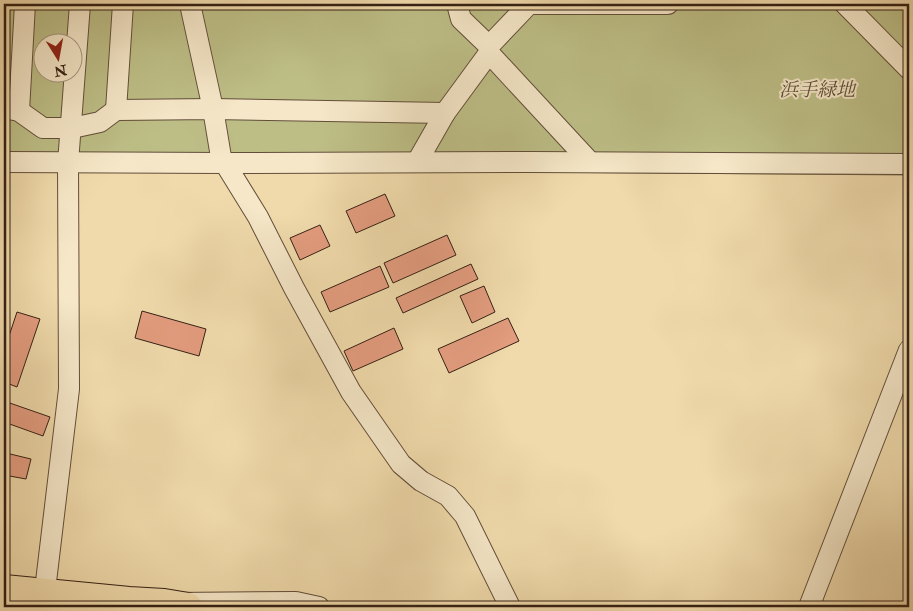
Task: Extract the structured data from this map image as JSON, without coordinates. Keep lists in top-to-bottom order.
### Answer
{
  "parks": ["浜手緑地"],
  "north": "bottom"
}
